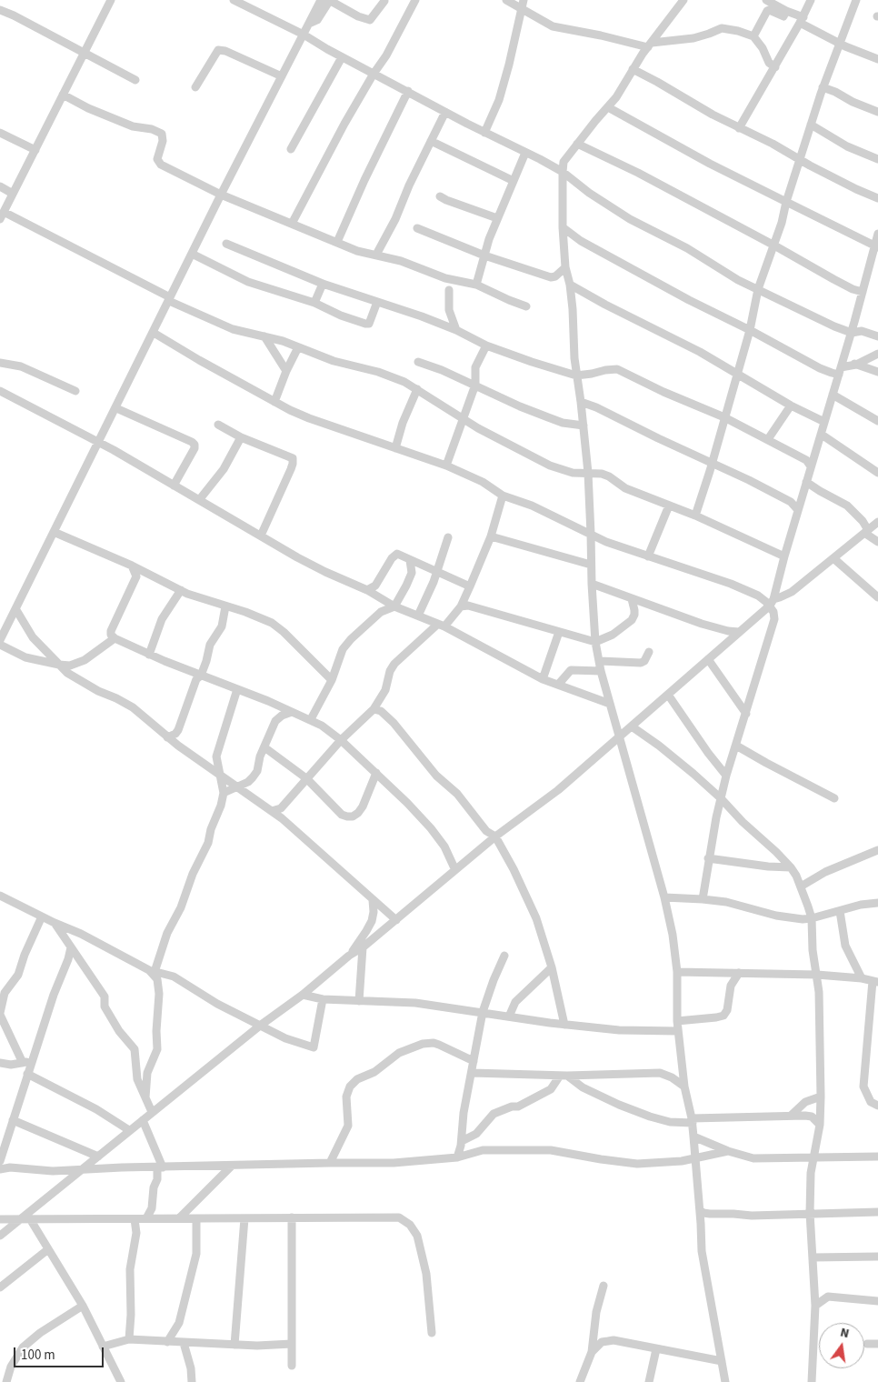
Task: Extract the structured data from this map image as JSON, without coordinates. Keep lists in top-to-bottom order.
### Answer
{
  "scale_bar": "100 m",
  "north": "top"
}
